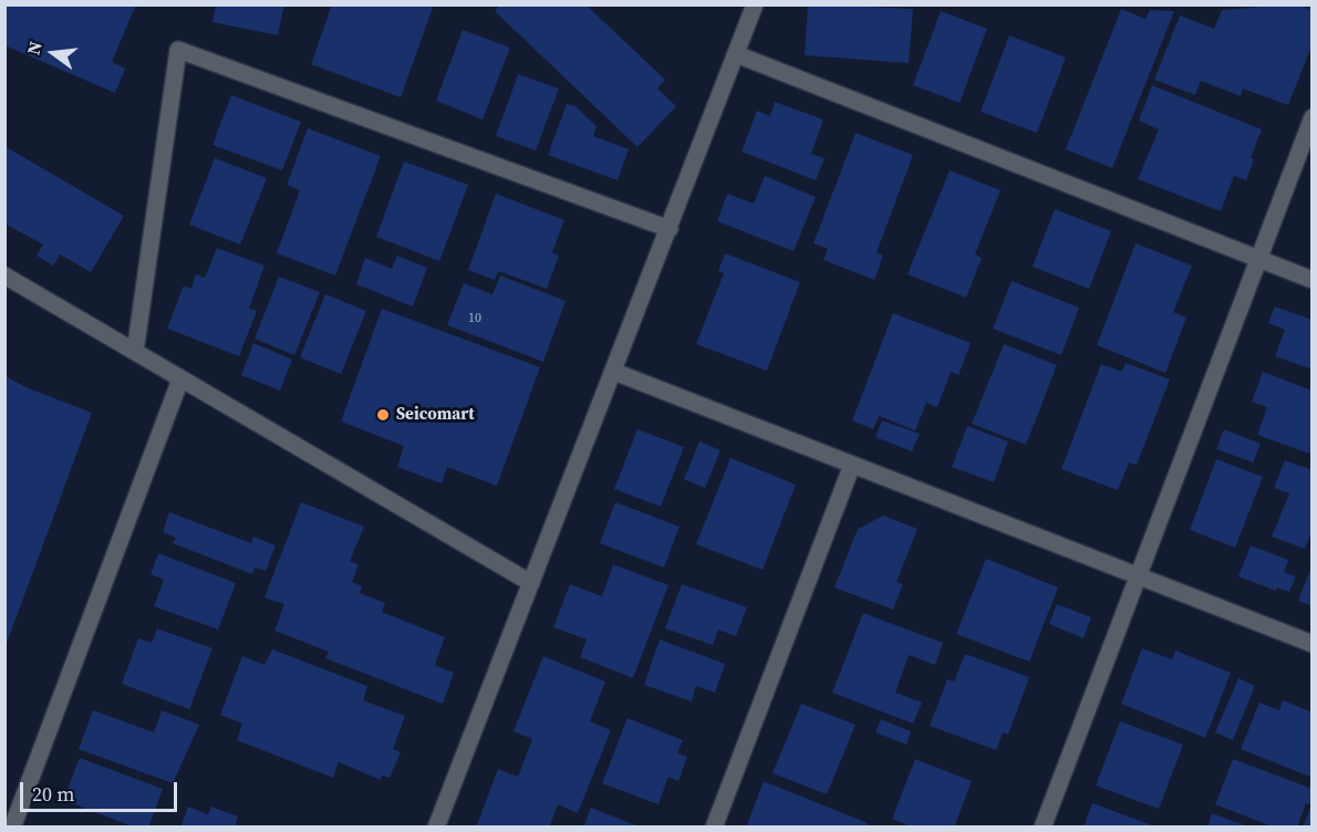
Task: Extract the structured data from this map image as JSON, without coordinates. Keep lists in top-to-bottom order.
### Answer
{
  "places": ["Seicomart"],
  "house_numbers": ["10"],
  "scale_bar": "20 m",
  "north": "left"
}
